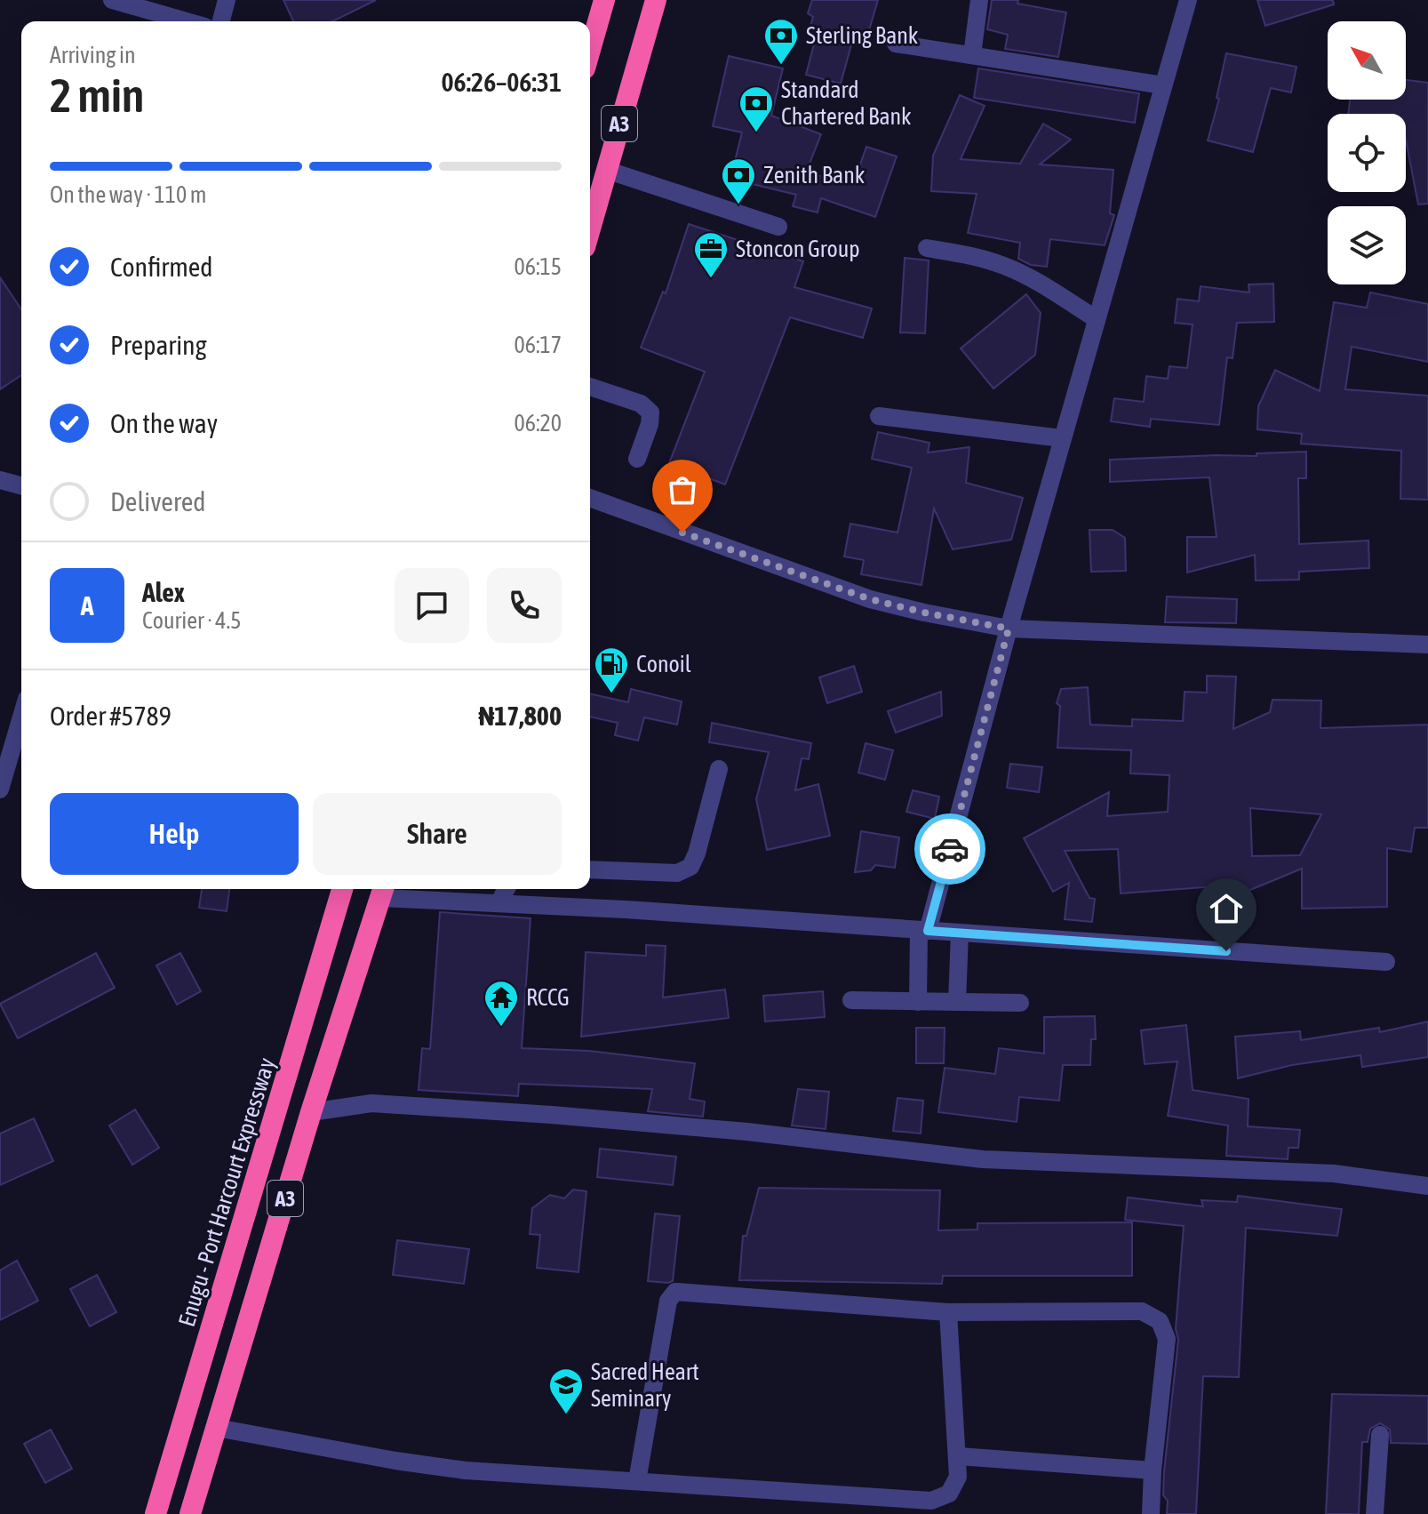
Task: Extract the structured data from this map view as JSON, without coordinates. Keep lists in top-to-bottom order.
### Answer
{
  "streets": {
    "highway": ["A3", "Enugu - Port Harcourt Expressway"]
  },
  "places": {
    "bank": ["Sterling Bank", "Standard Chartered Bank", "Zenith Bank"],
    "office": ["Stoncon Group"],
    "fuel station": ["Conoil"],
    "temple": ["RCCG"],
    "school or university": ["Sacred Heart Seminary"]
  },
  "north": "top left",
  "page": {
    "heading": ["2 min", "Arriving in", "06:26–06:31"],
    "panel": [
      "Alex",
      "Courier · 4.5",
      "Order #5789",
      "₦17,800"
    ],
    "bar": "On the way · 110 m",
    "list": [
      ["Confirmed", "06:15"],
      ["Preparing", "06:17"],
      ["On the way", "06:20"],
      "Delivered"
    ],
    "round": "A",
    "buttons": ["Help", "Share"]
  }
}
